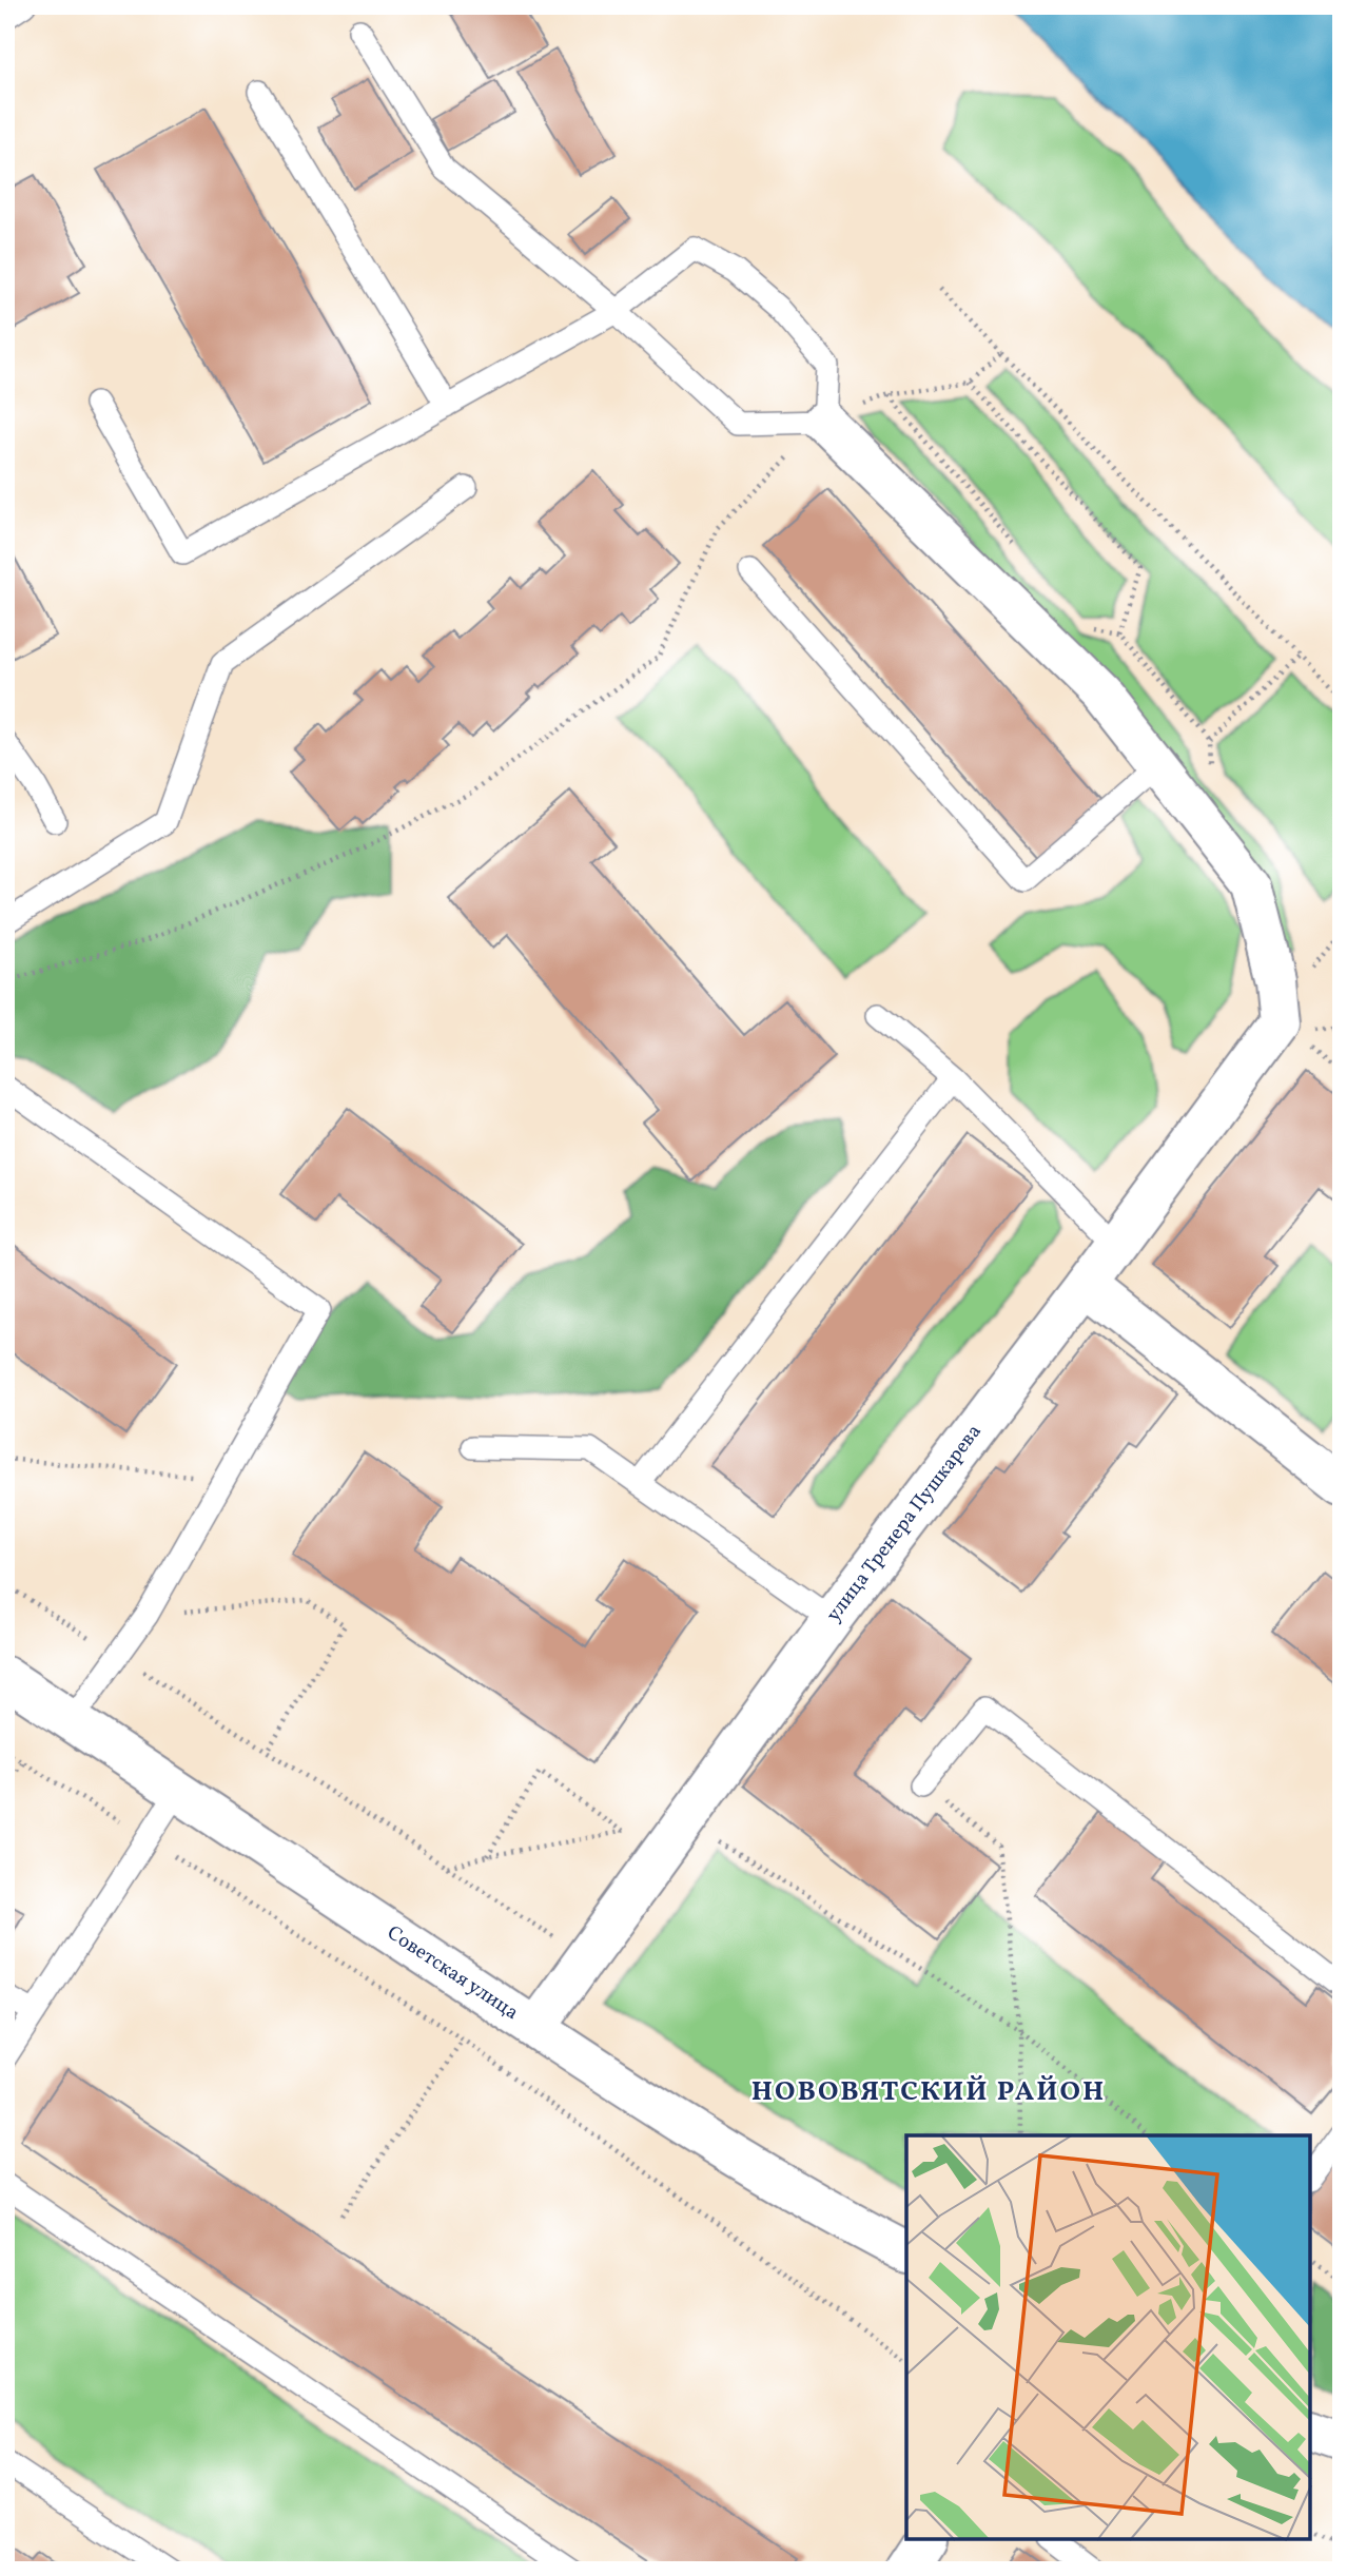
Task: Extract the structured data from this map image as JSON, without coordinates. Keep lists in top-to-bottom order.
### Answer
{
  "streets": {
    "street": ["улица Тренера Пушкарева", "Советская улица"]
  },
  "crossings": [
    ["улица Тренера Пушкарева", "Советская улица"]
  ],
  "districts": ["НОВОВЯТСКИЙ РАЙОН"]
}
